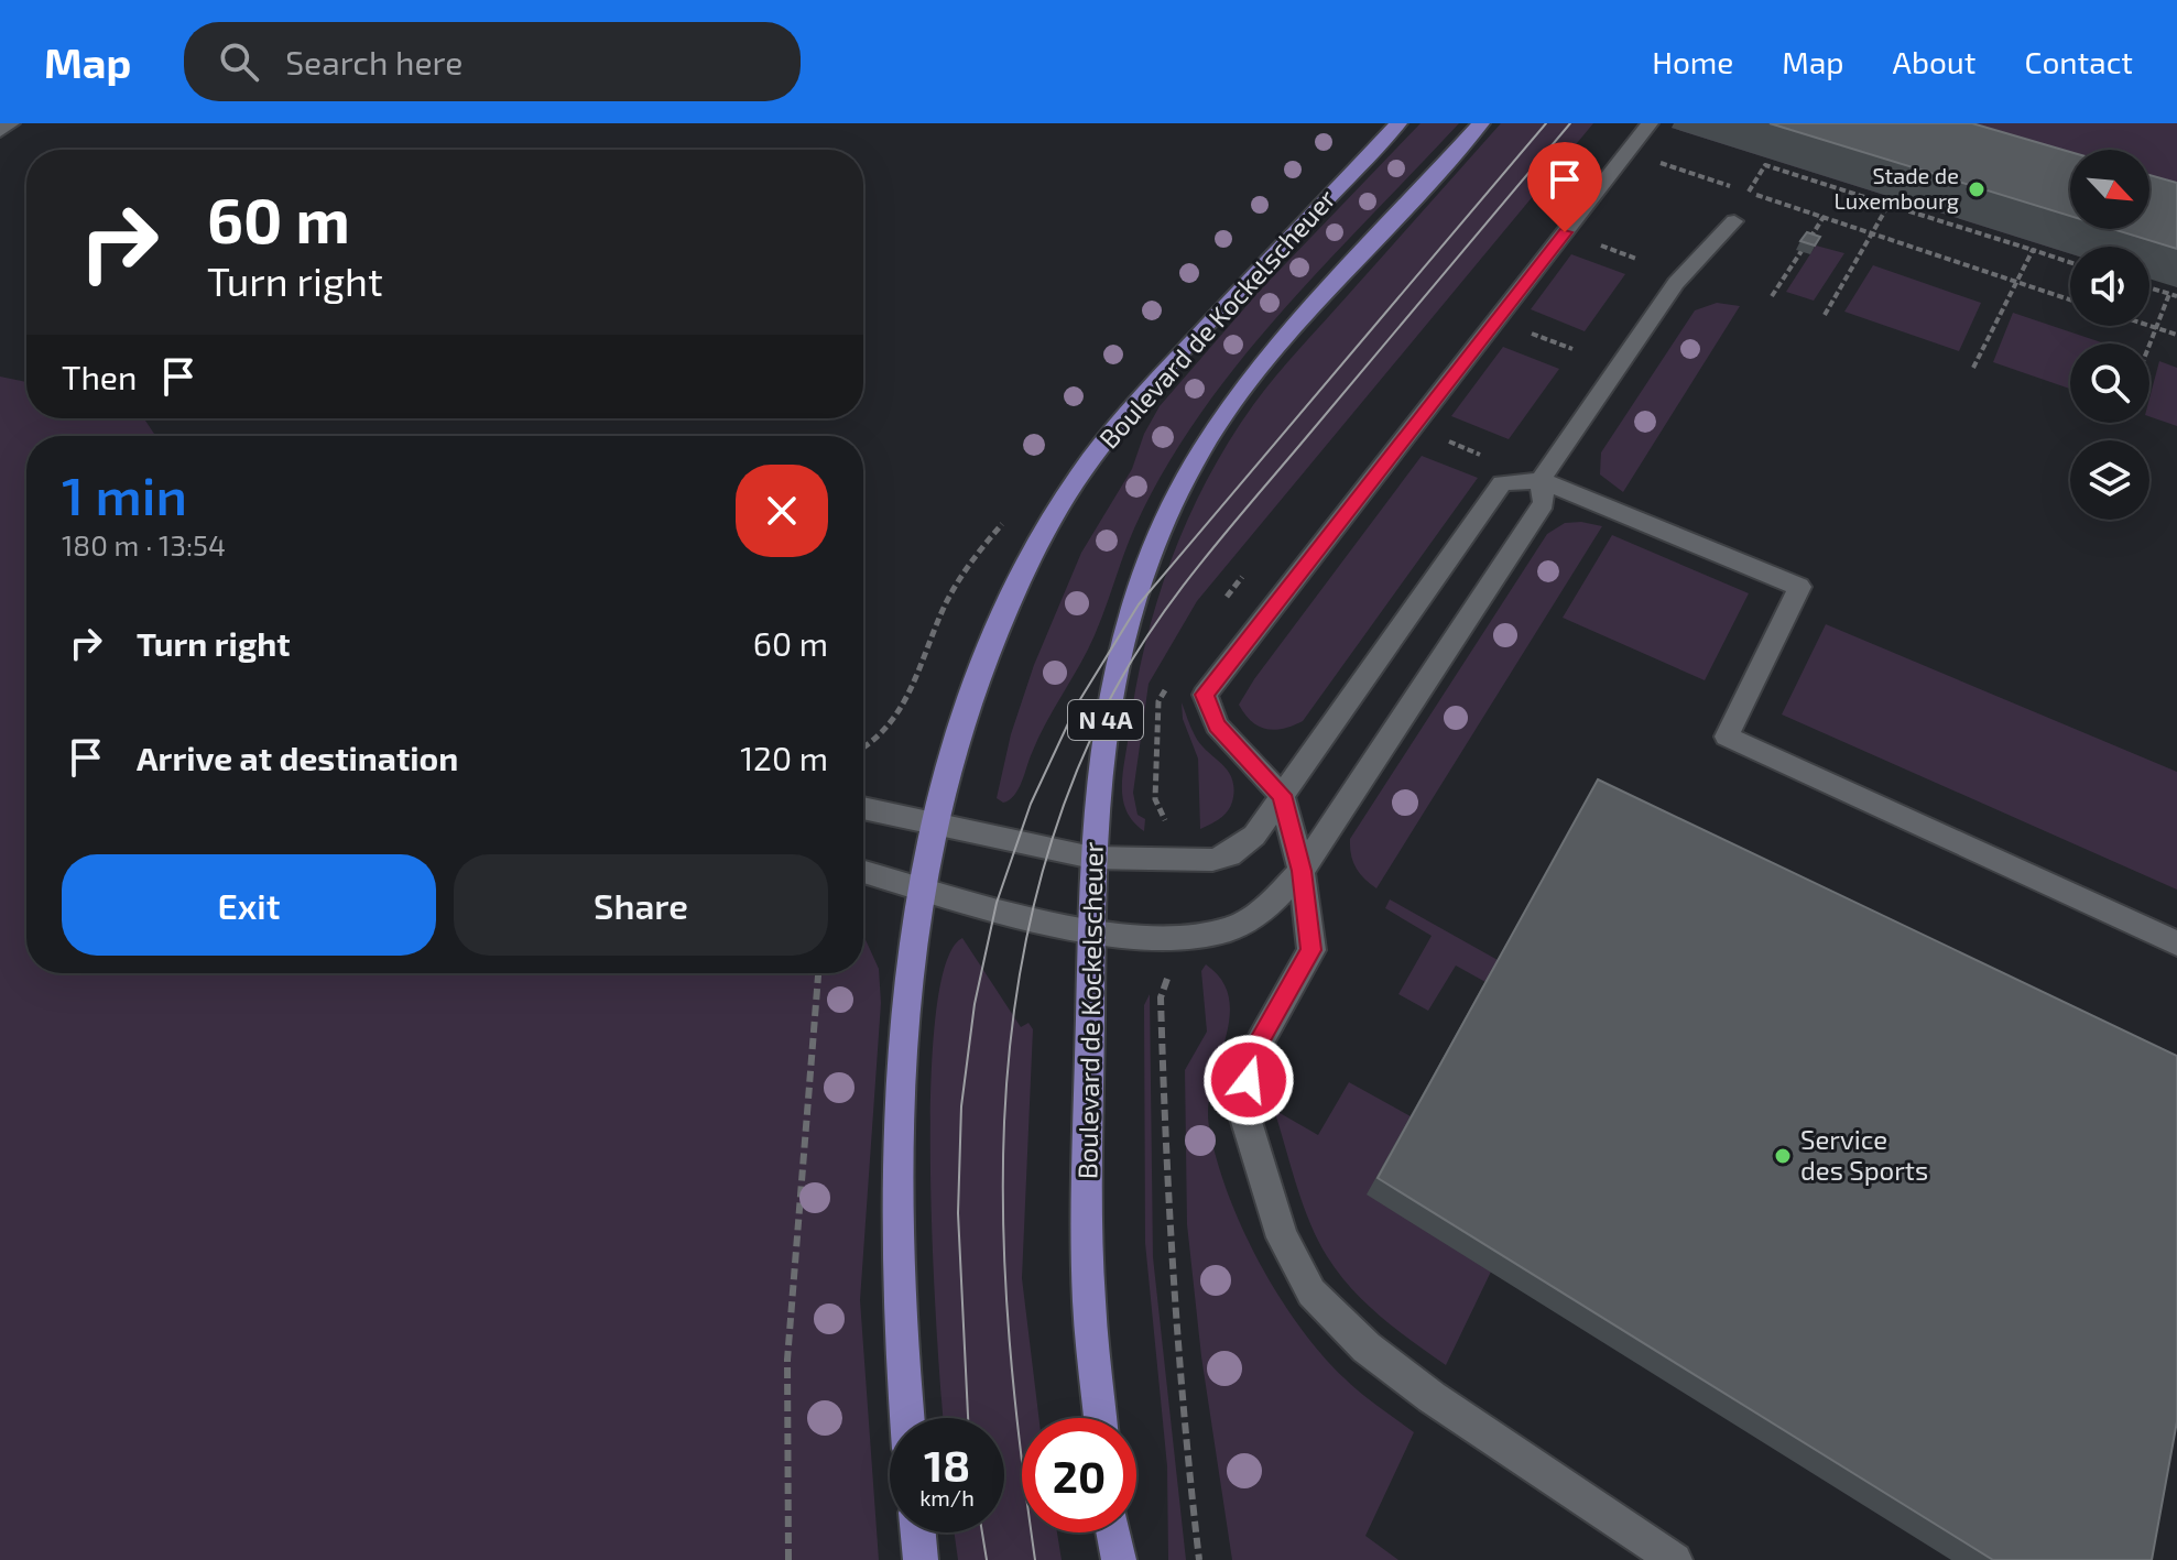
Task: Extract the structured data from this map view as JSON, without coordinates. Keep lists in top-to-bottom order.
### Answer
{
  "streets": {
    "main road": ["Boulevard de Kockelscheuer", "N 4A"]
  },
  "places": ["Stade de Luxembourg", "Service des Sports"],
  "north": "bottom right",
  "page": {
    "header": "Map",
    "search": "Search here",
    "nav": [
      "Home",
      "Map",
      "About",
      "Contact"
    ],
    "turn": ["60 m", "Turn right"],
    "then": "Then",
    "heading": ["1 min", "180 m · 13:54"],
    "list": [
      {
        "name": "Turn right",
        "value": "60 m"
      },
      {
        "name": "Arrive at destination",
        "value": "120 m"
      }
    ],
    "buttons": ["Exit", "Share"],
    "speed": "18 km/h",
    "limit": "20"
  }
}
